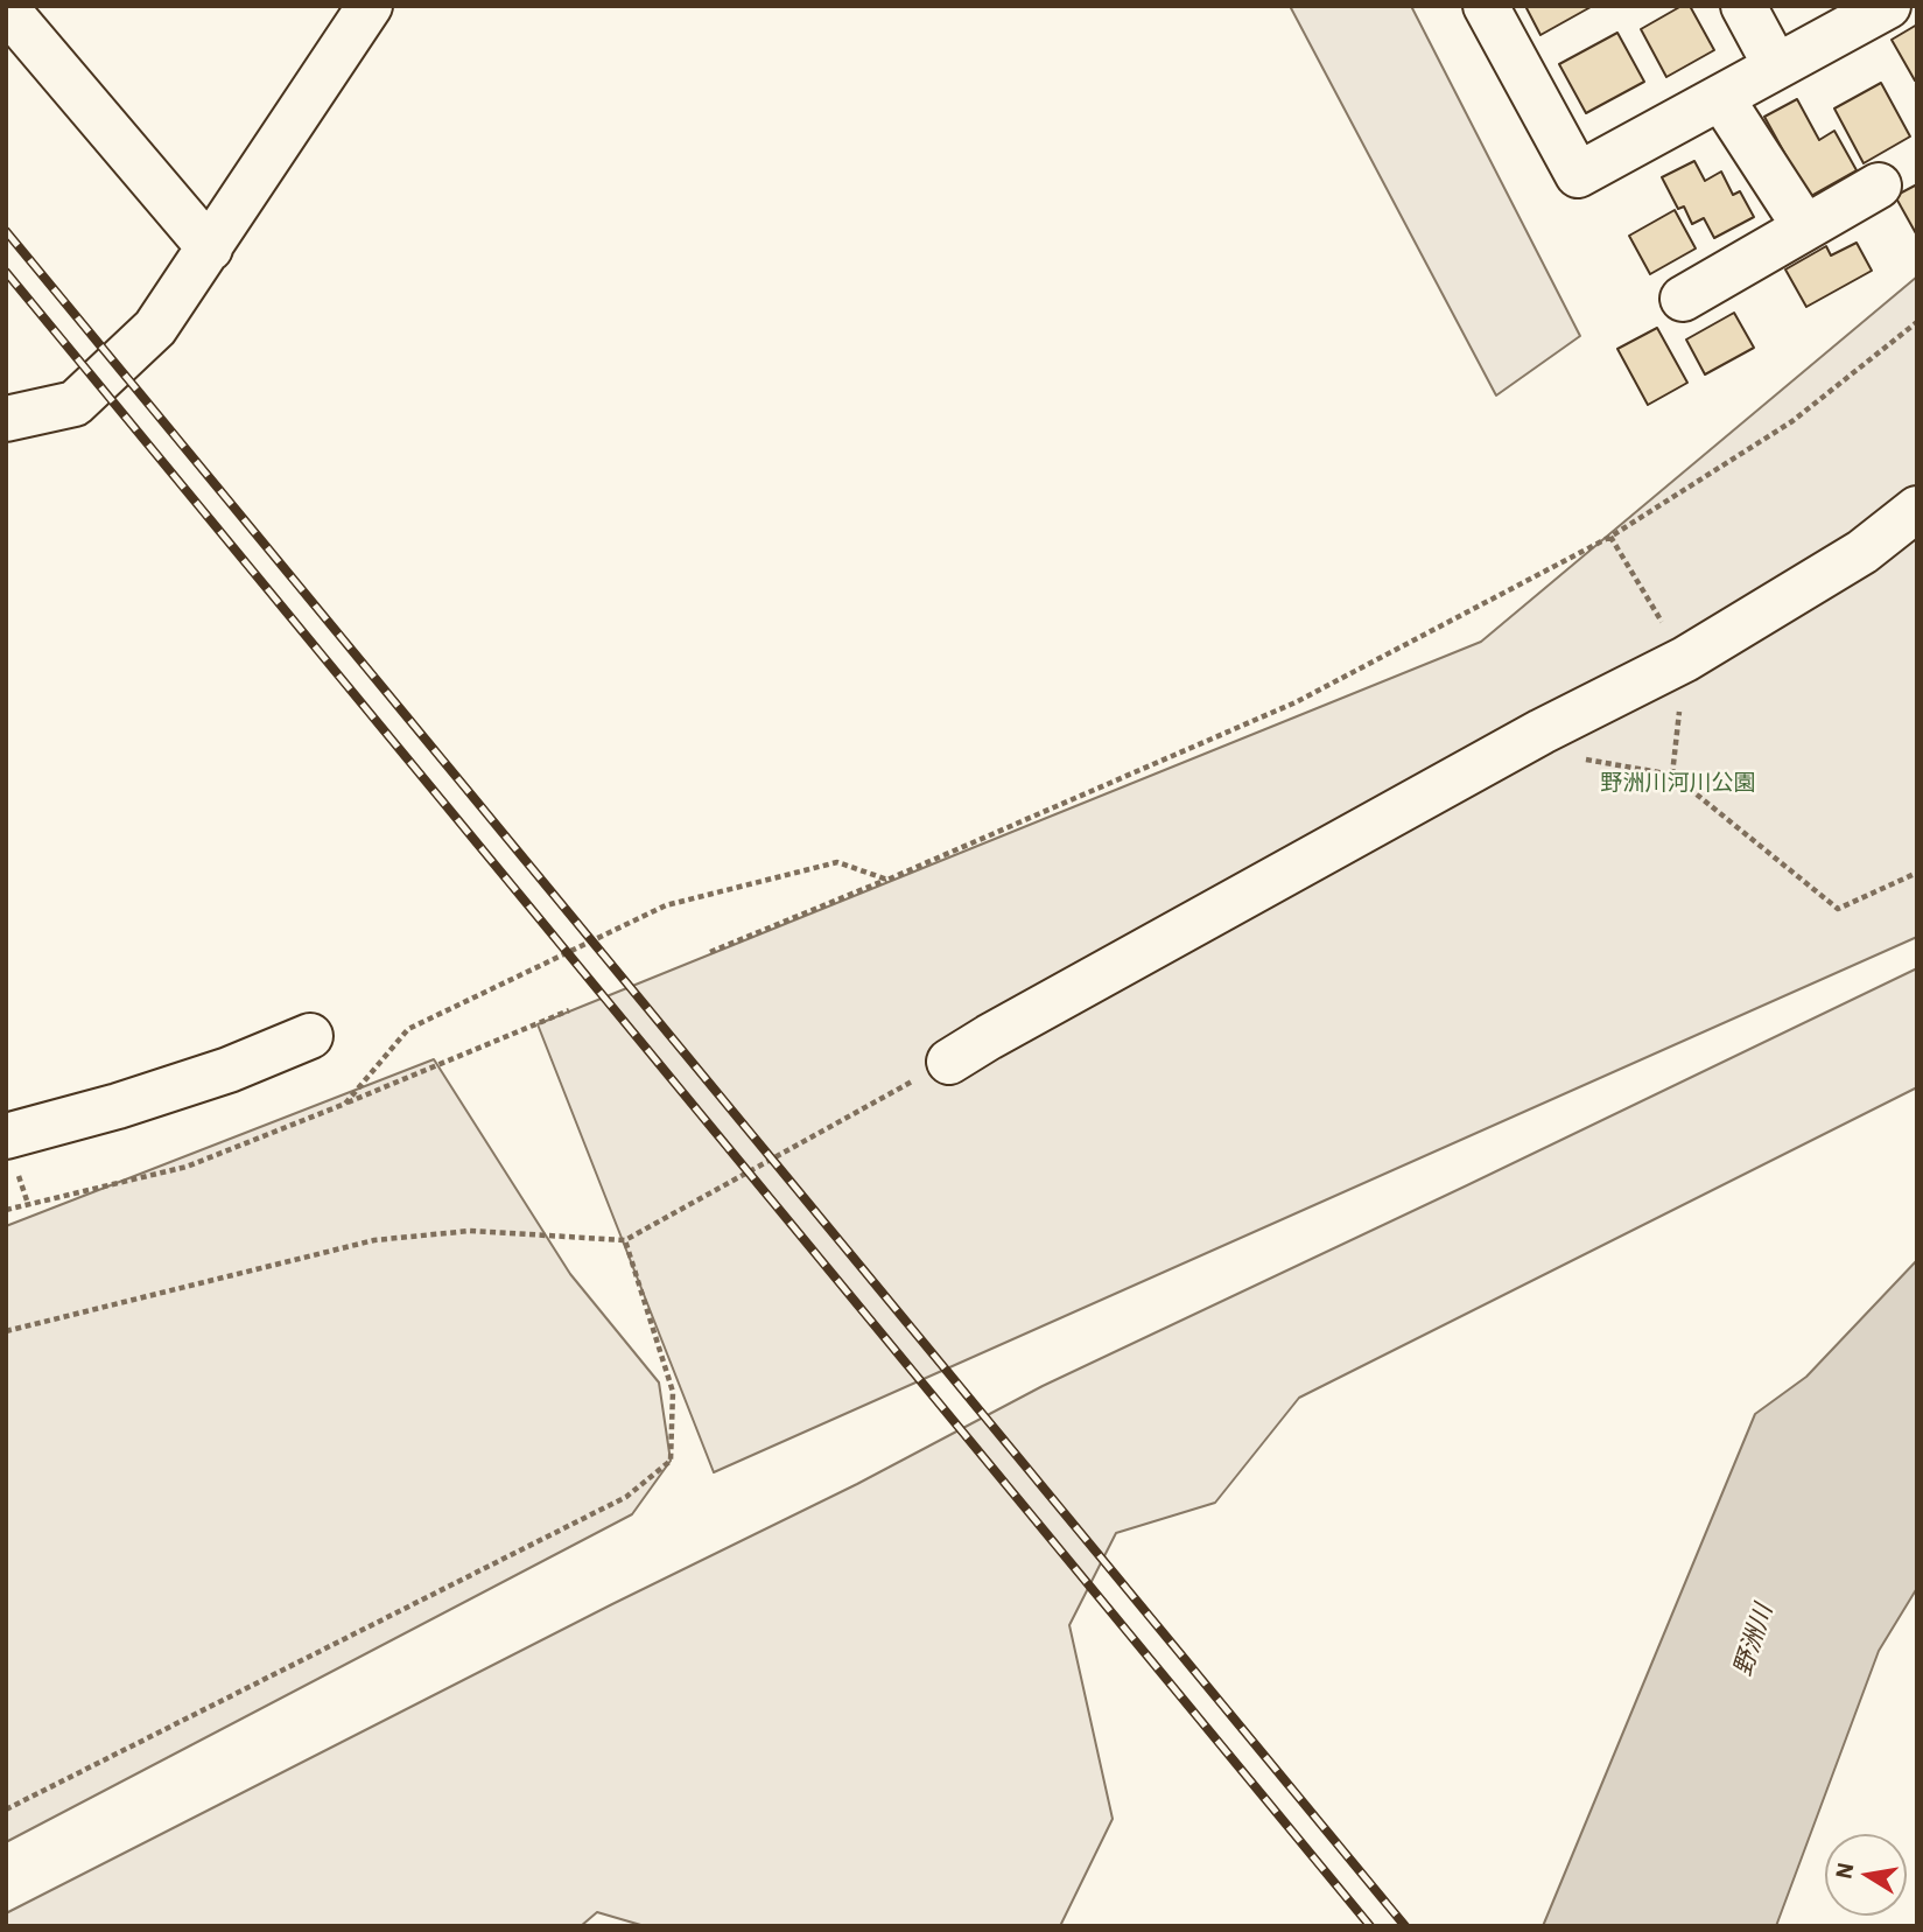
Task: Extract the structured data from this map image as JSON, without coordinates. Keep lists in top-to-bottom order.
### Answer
{
  "water": ["野洲川"],
  "parks": ["野洲川河川公園"],
  "north": "left"
}
